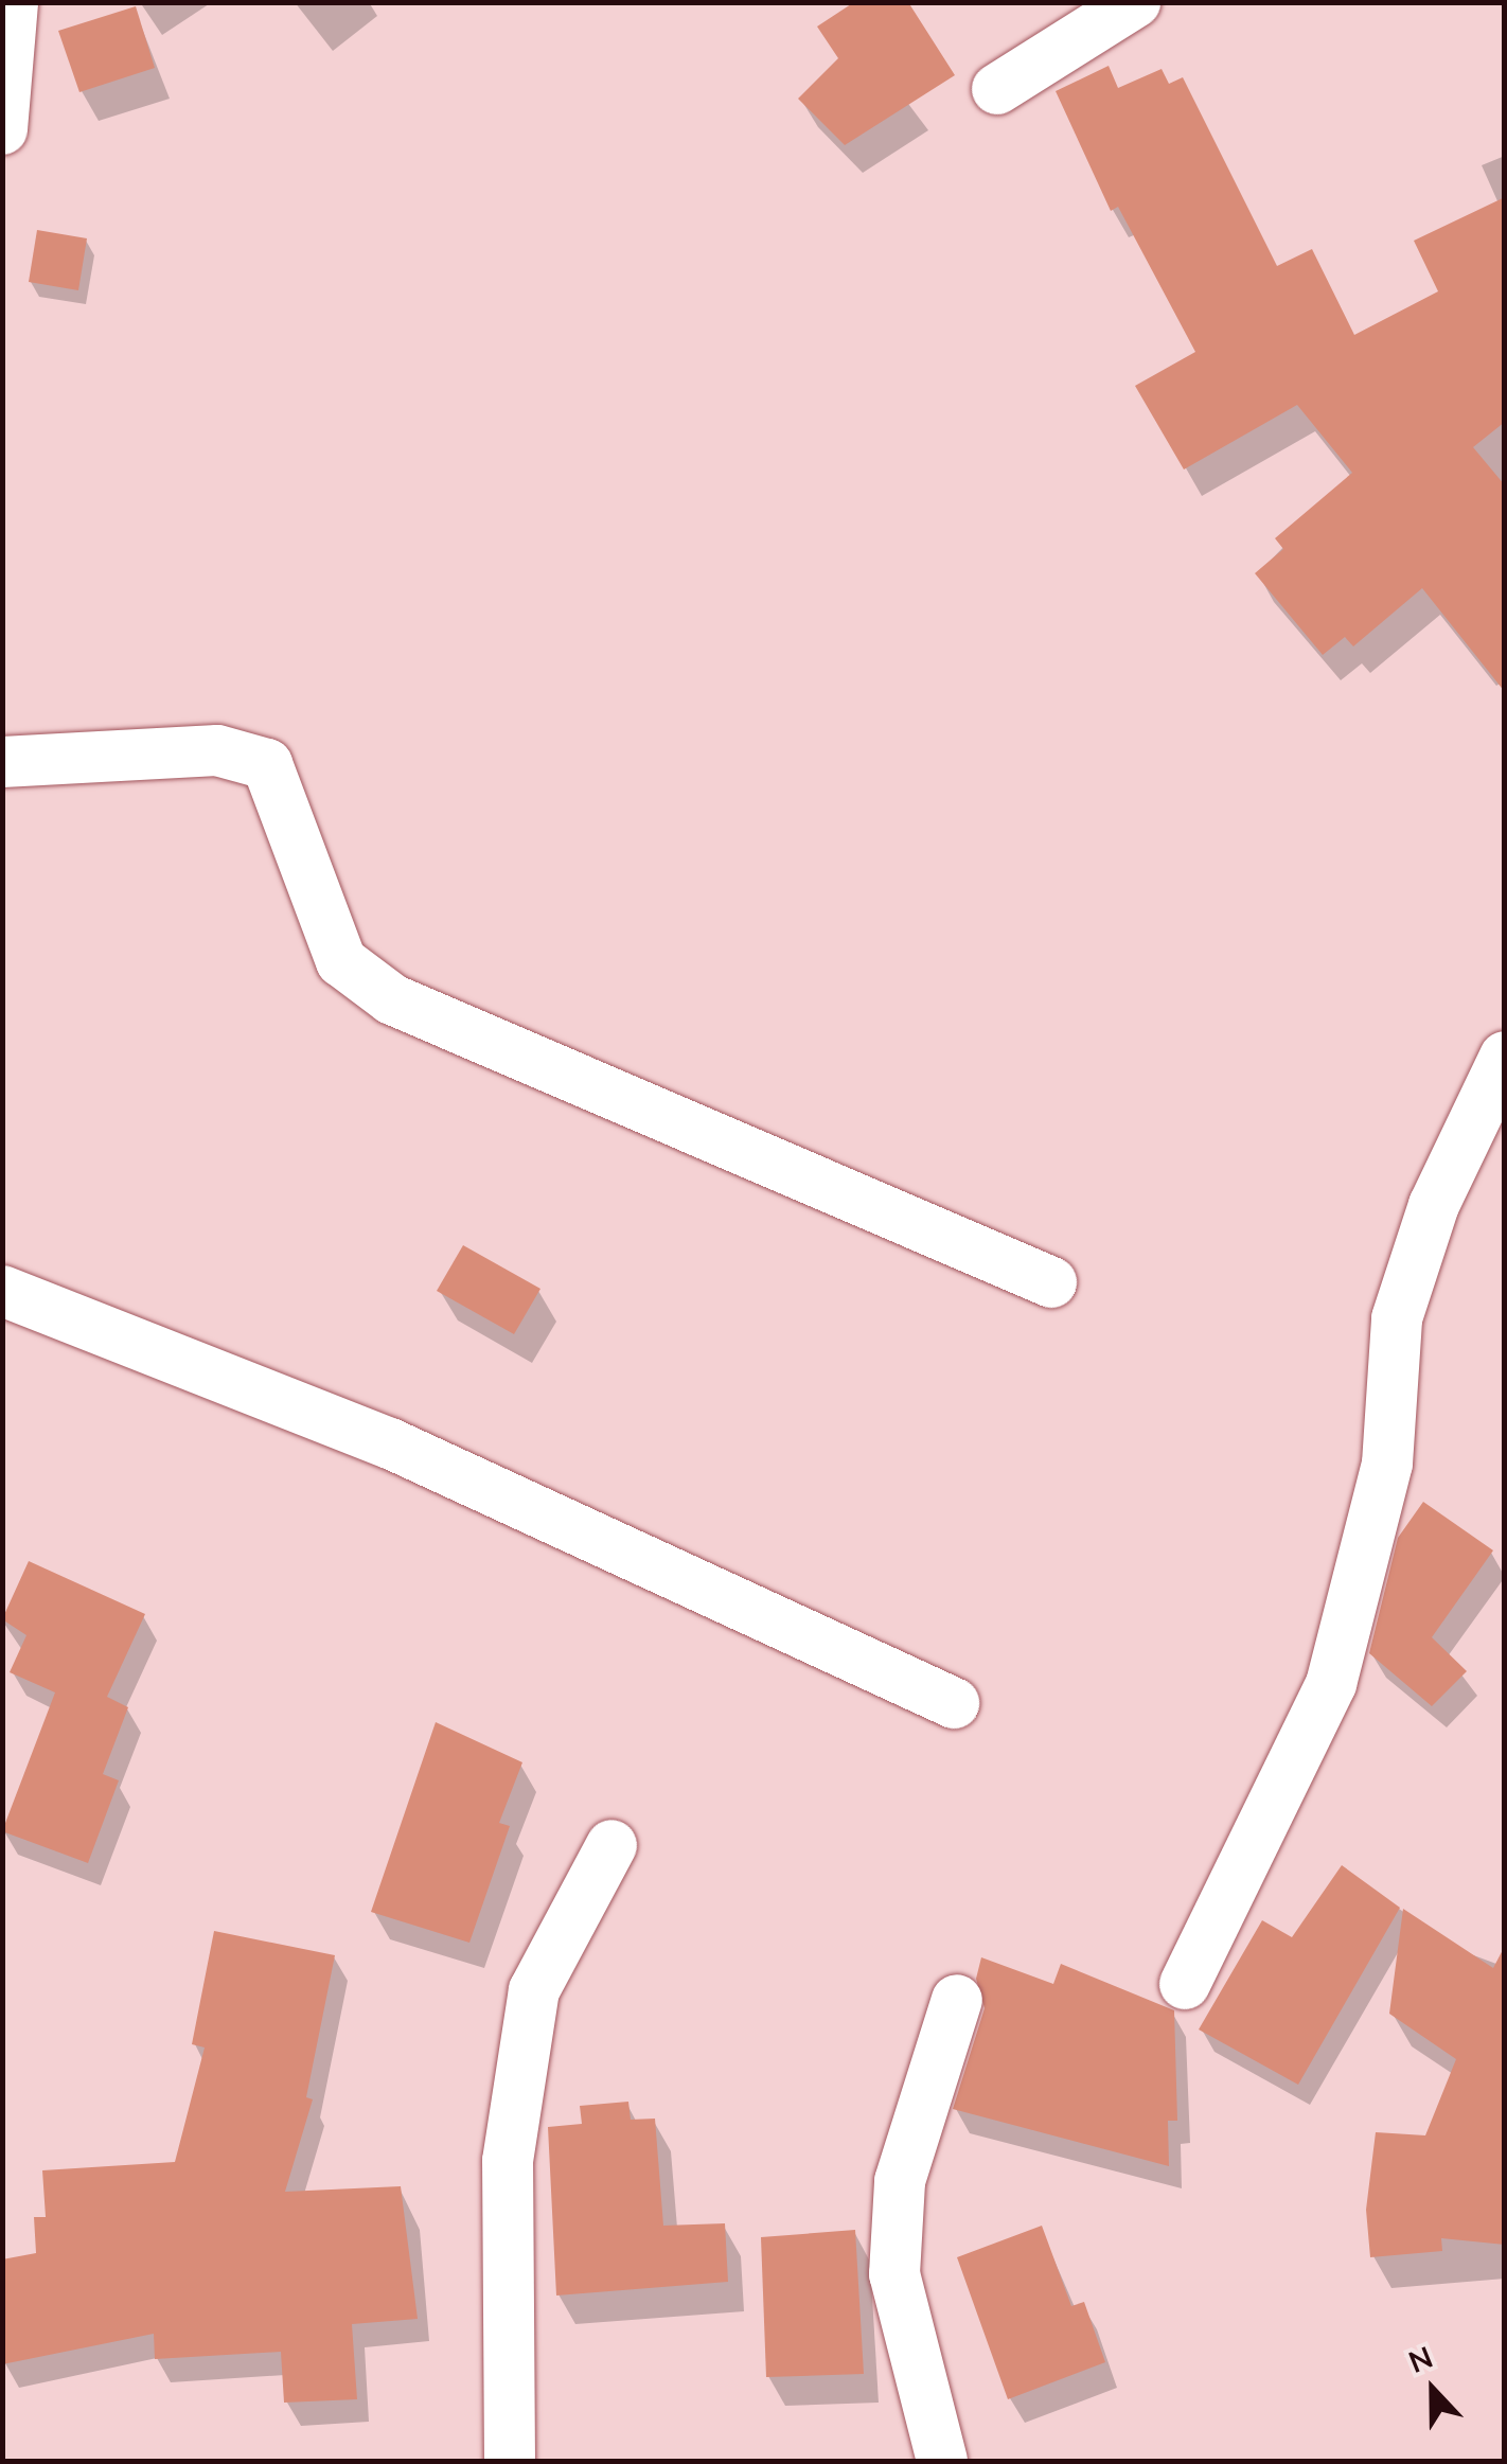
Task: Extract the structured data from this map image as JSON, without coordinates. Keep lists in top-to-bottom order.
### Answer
{
  "north": "top"
}
